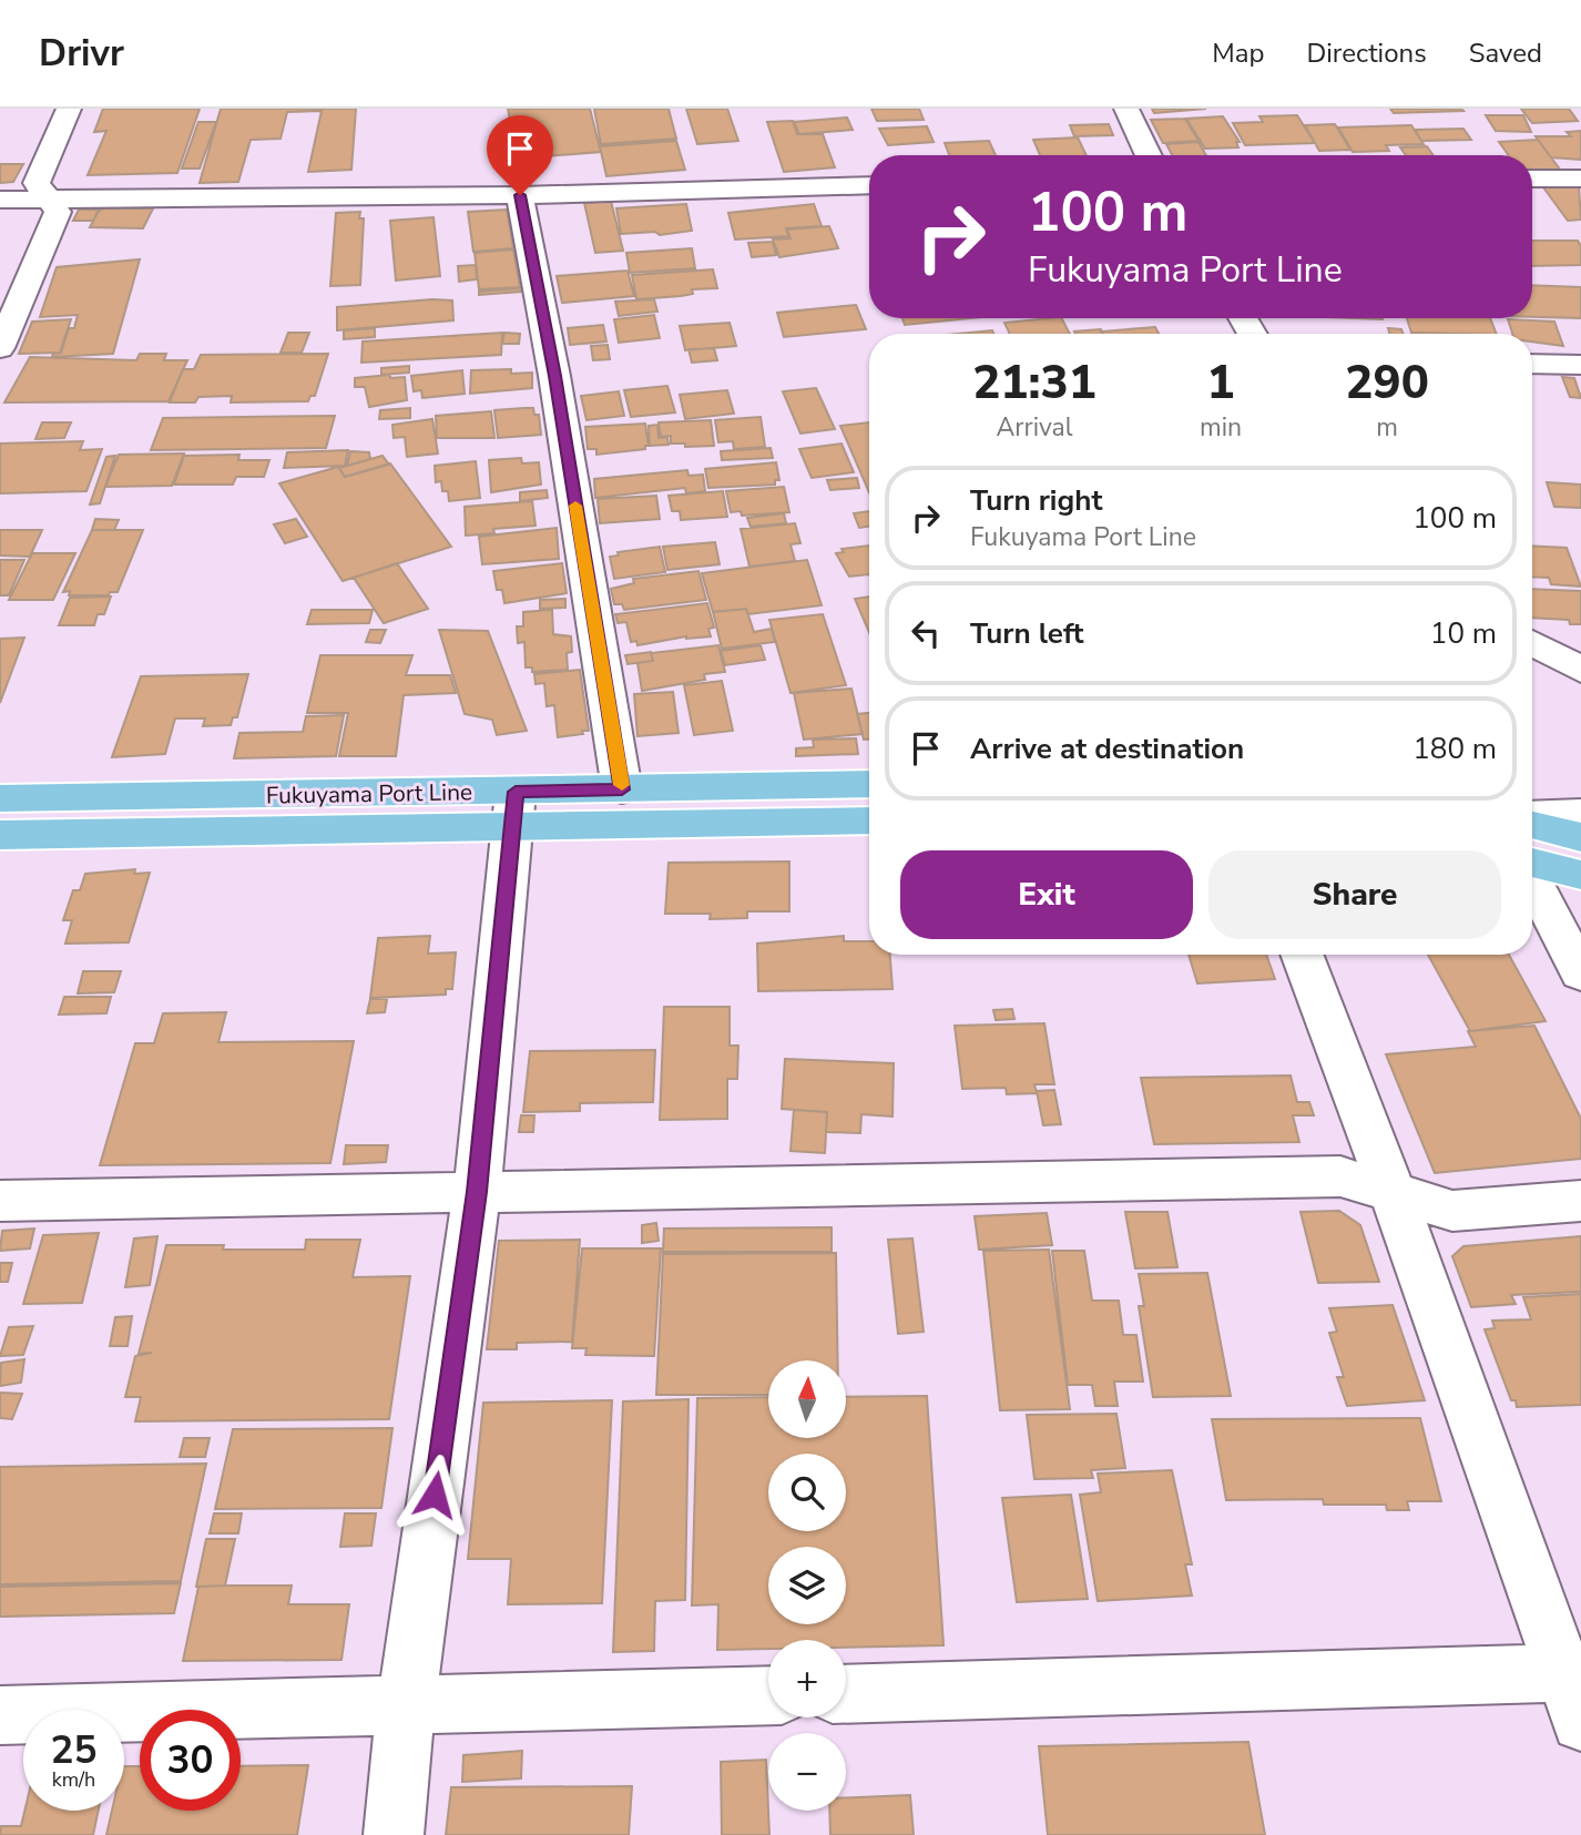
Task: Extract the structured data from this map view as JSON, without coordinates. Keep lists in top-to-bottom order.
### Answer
{
  "streets": {
    "main road": ["Fukuyama Port Line"]
  },
  "north": "top",
  "page": {
    "header": "Drivr",
    "nav": ["Map", "Directions", "Saved"],
    "turn": ["100 m", "Fukuyama Port Line"],
    "eta": [
      "21:31",
      "Arrival",
      "1",
      "min",
      "290",
      "m"
    ],
    "list": [
      {
        "name": "Turn right",
        "note": "Fukuyama Port Line",
        "value": "100 m"
      },
      {
        "name": "Turn left",
        "value": "10 m"
      },
      {
        "name": "Arrive at destination",
        "value": "180 m"
      }
    ],
    "buttons": ["Exit", "Share"],
    "map_buttons": ["+", "−"],
    "speed": "25 km/h",
    "limit": "30"
  }
}
